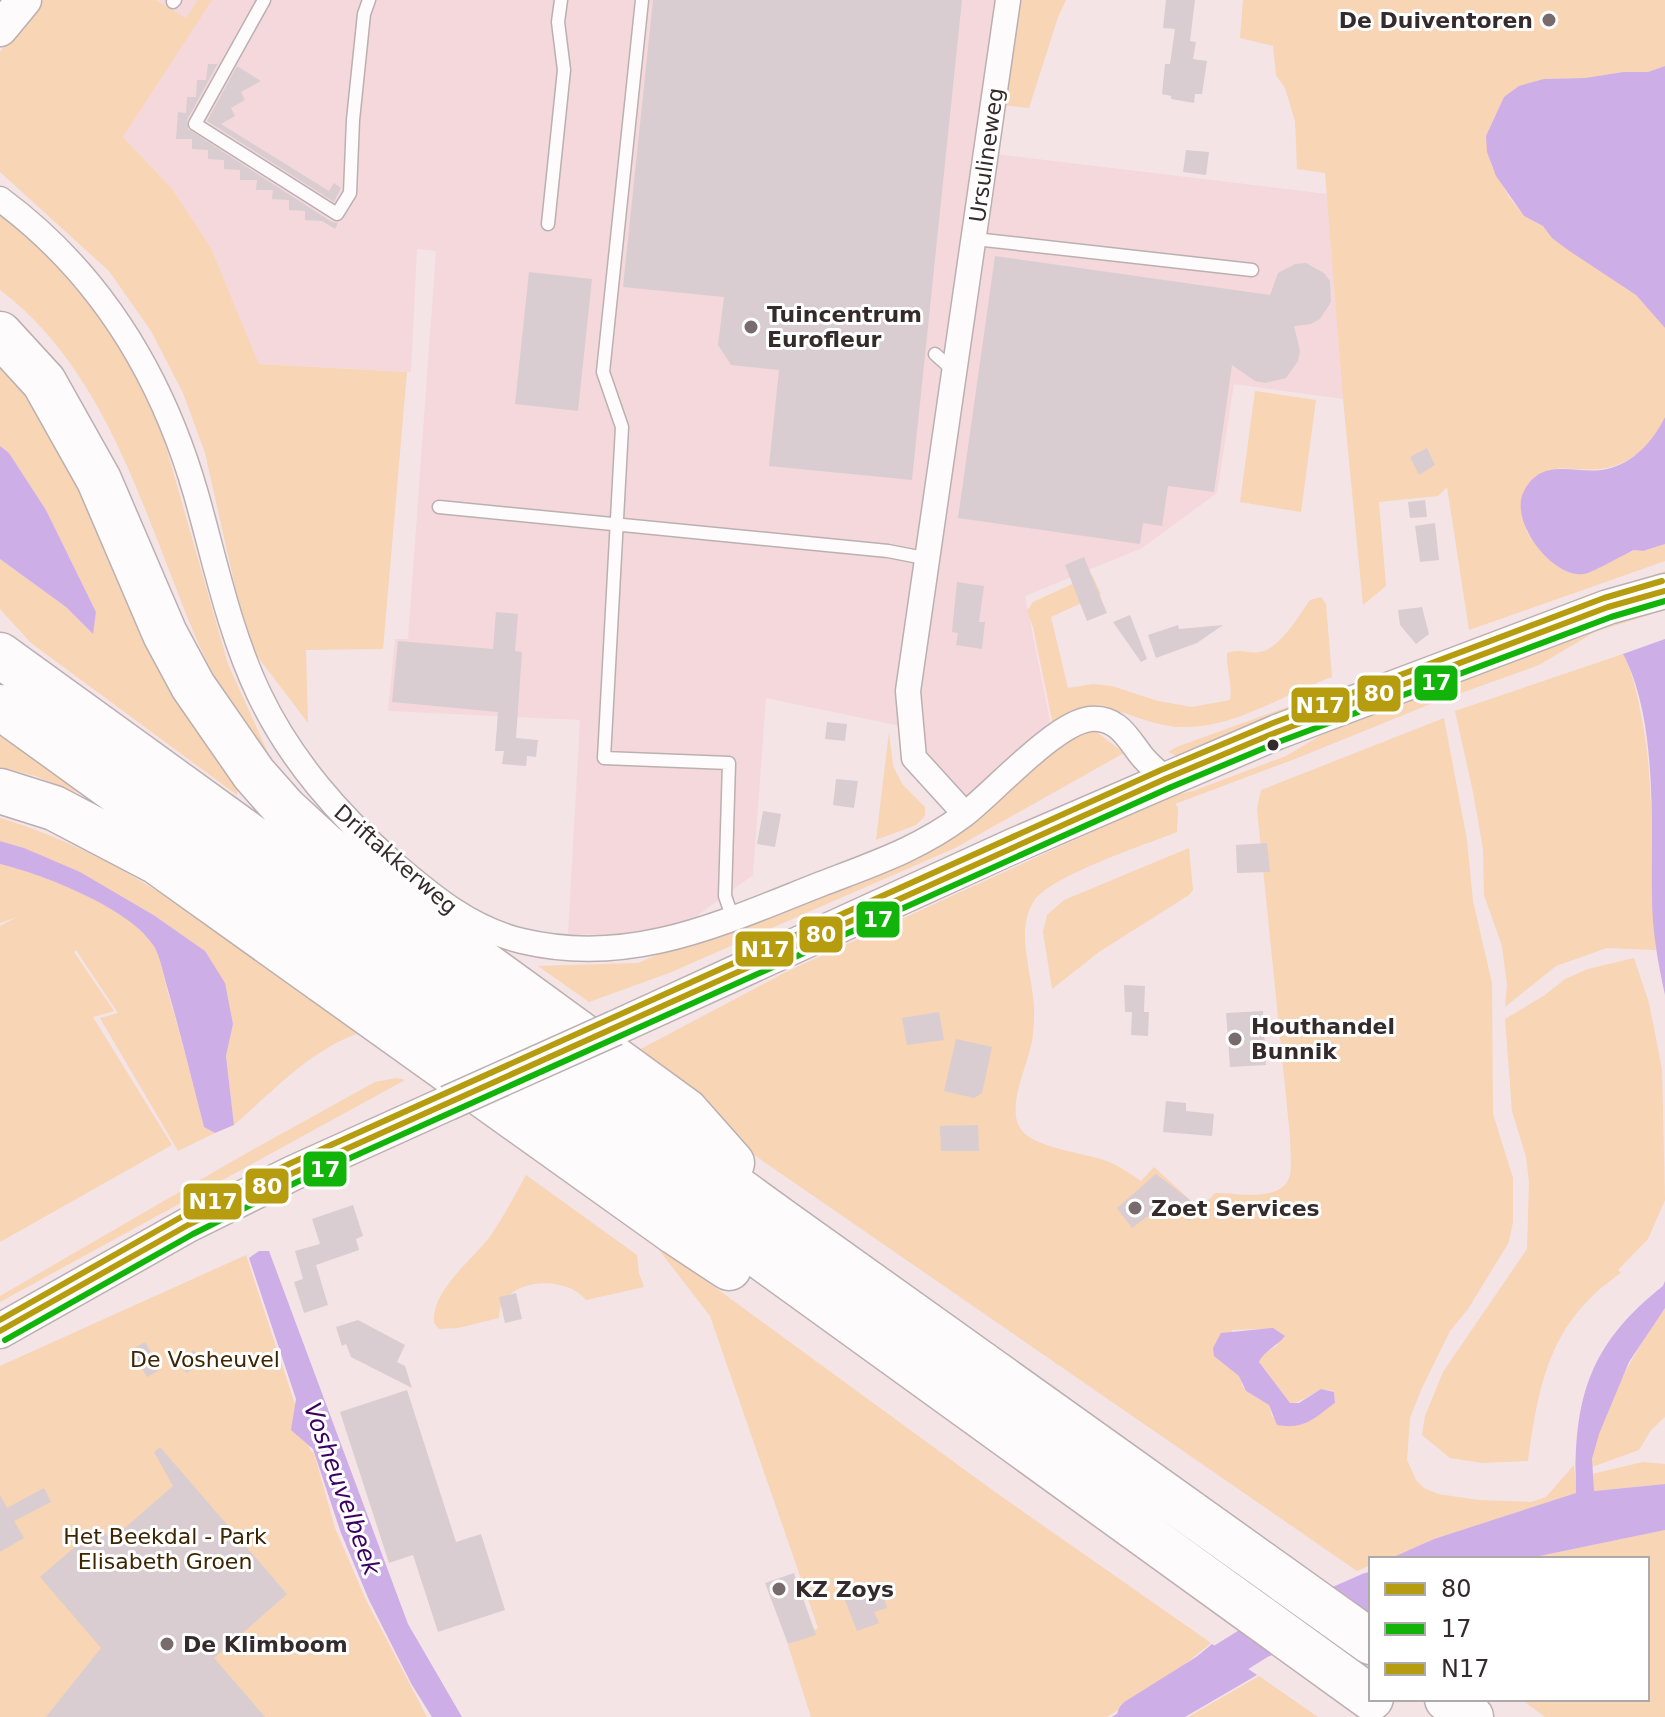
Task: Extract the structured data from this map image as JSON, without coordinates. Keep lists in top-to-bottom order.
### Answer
{
  "streets": {
    "street": ["Ursulineweg", "Driftakkerweg"]
  },
  "crossings": [
    ["Ursulineweg", "Driftakkerweg"]
  ],
  "water": ["Vosheuvelbeek"],
  "parks": ["De Vosheuvel", "Het Beekdal - Park Elisabeth Groen"],
  "places": [
    "De Duiventoren",
    "Tuincentrum Eurofleur",
    "Houthandel Bunnik",
    "Zoet Services",
    "KZ Zoys",
    "De Klimboom"
  ],
  "lines": ["transit line N17", "transit line 80", "transit line 17"],
  "legend": ["80", "17", "N17"]
}
